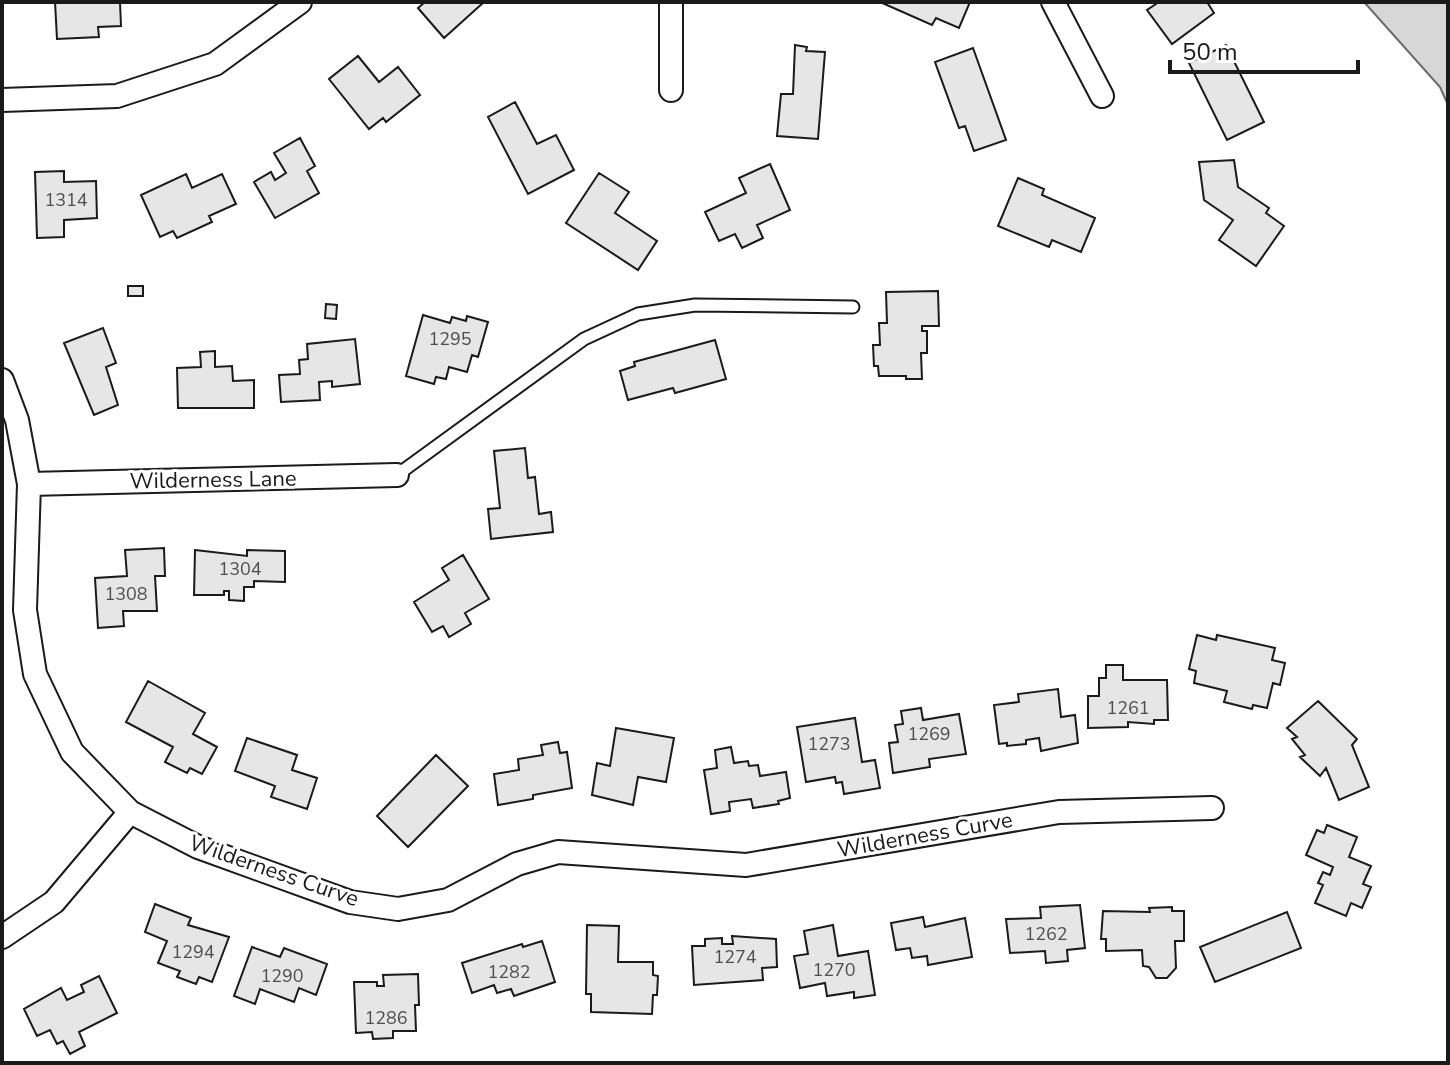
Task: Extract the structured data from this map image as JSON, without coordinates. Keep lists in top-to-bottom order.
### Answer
{
  "streets": {
    "street": ["Wilderness Lane", "Wilderness Curve"]
  },
  "crossings": [
    ["Wilderness Lane", "Wilderness Curve"]
  ],
  "house_numbers": [
    "1314",
    "1295",
    "1304",
    "1308",
    "1261",
    "1269",
    "1273",
    "1262",
    "1294",
    "1274",
    "1270",
    "1282",
    "1290",
    "1286"
  ],
  "scale_bar": "50 m"
}
